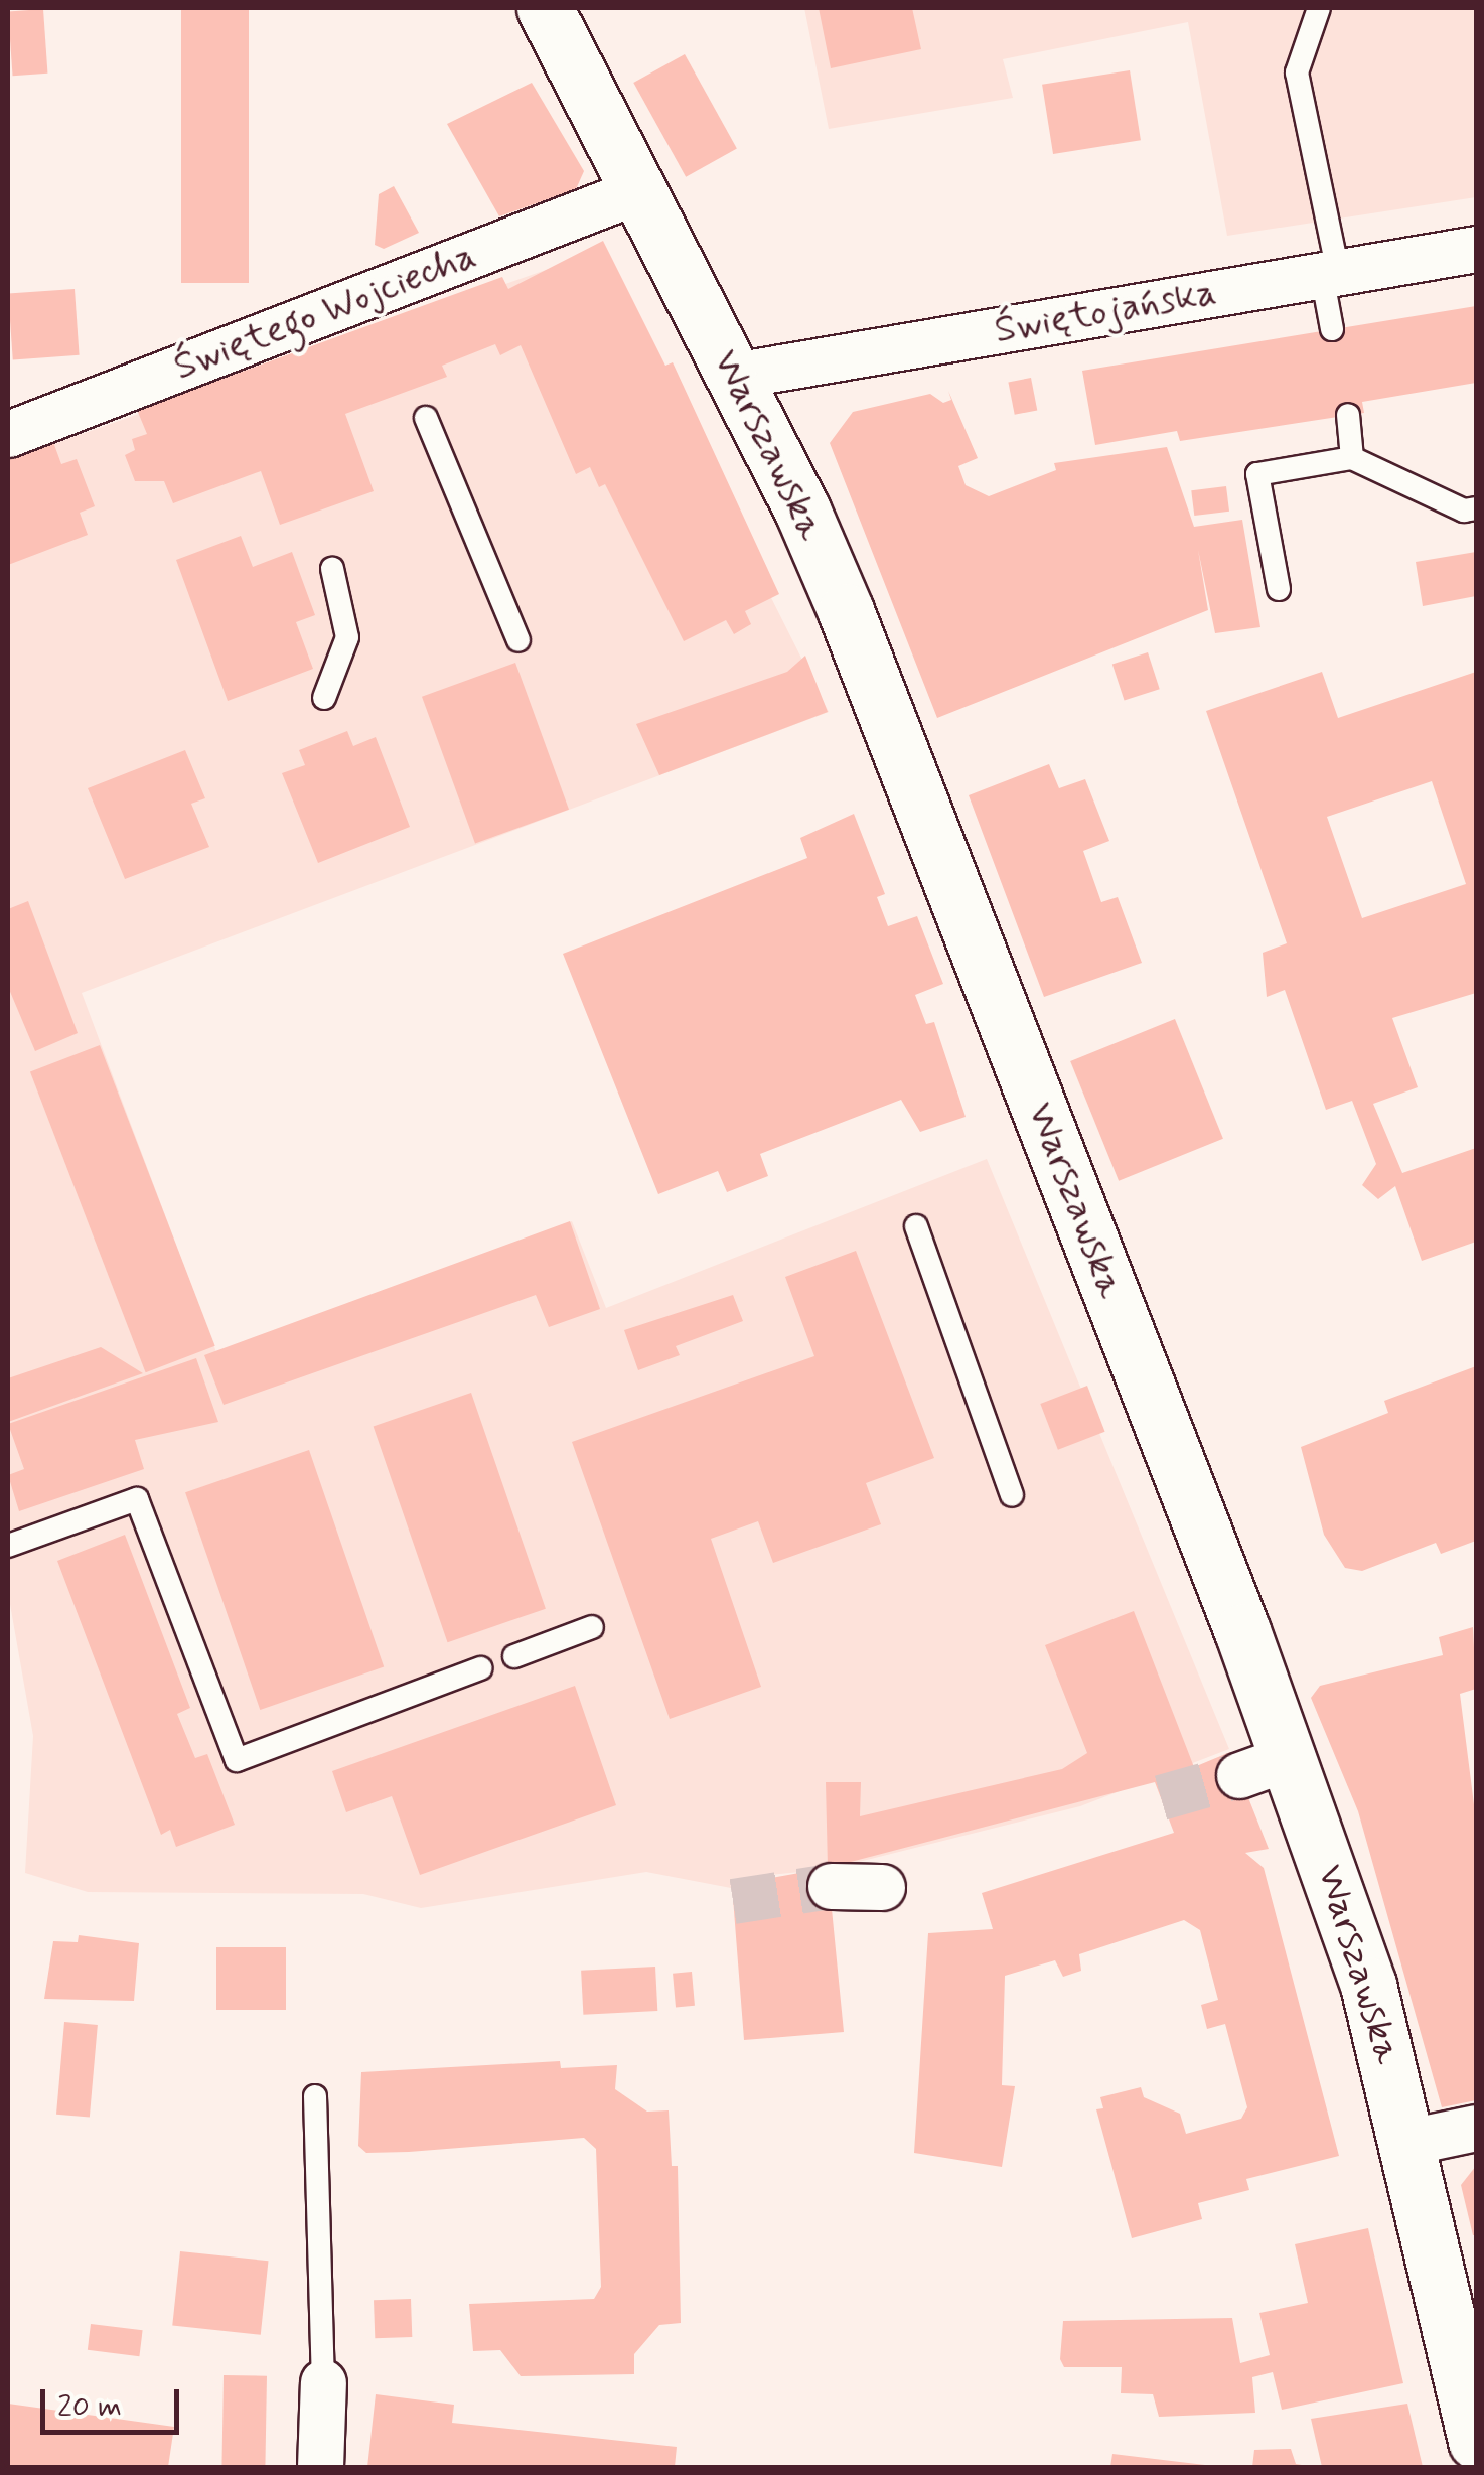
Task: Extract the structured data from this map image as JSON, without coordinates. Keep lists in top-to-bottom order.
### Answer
{
  "streets": {
    "street": ["Świętego Wojciecha", "Świętojańska", "Warszawska"]
  },
  "crossings": [
    ["Świętego Wojciecha", "Warszawska"],
    ["Świętojańska", "Warszawska"]
  ],
  "scale_bar": "20 m"
}
